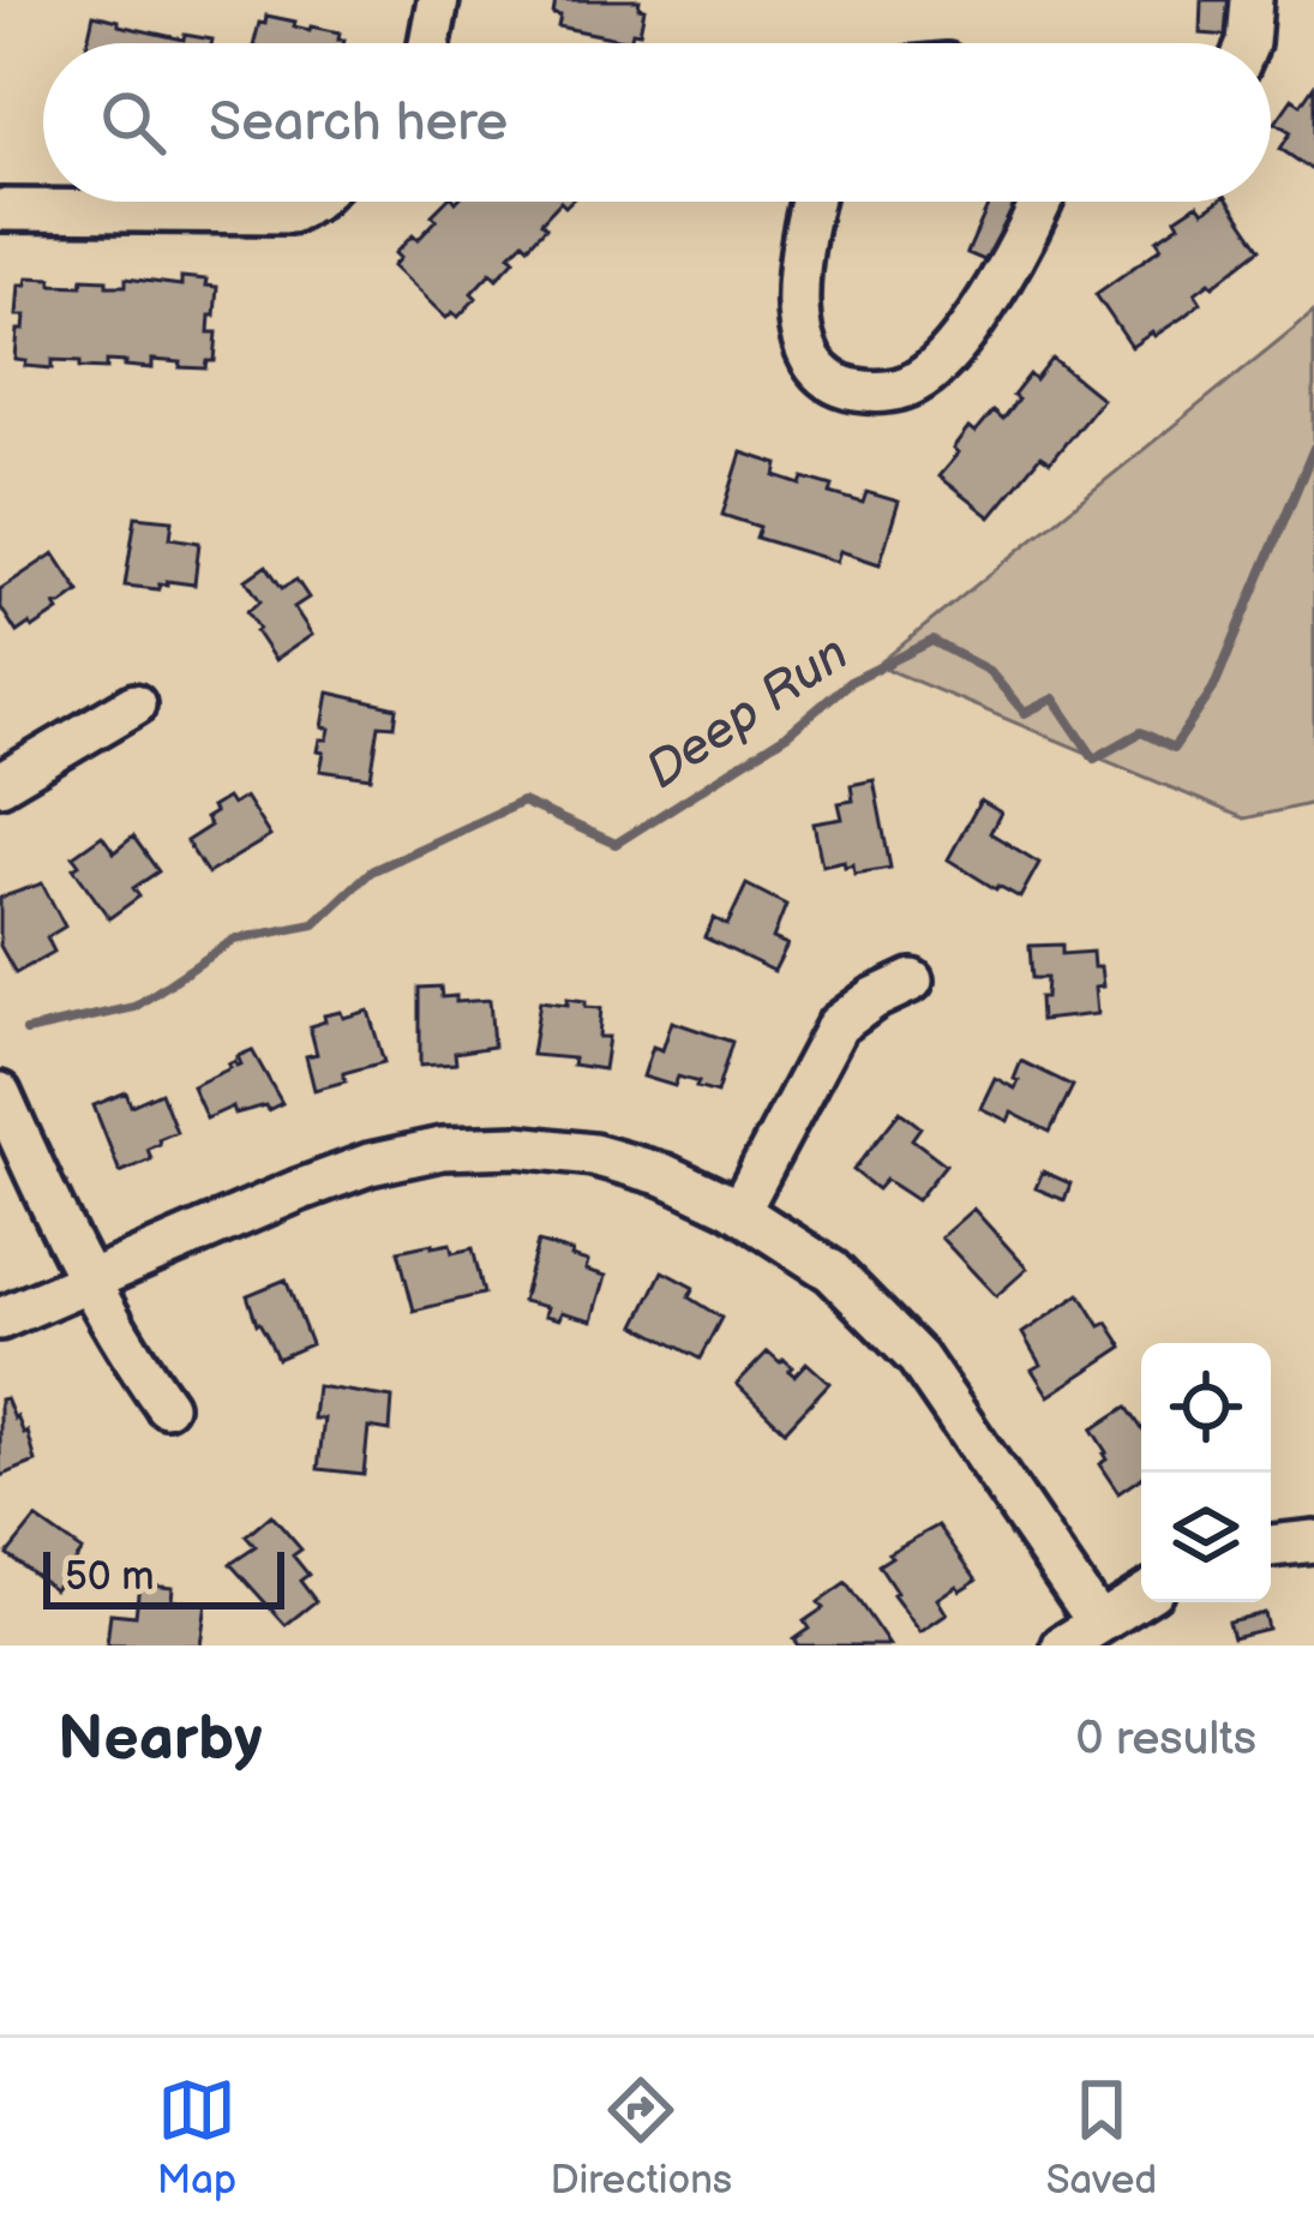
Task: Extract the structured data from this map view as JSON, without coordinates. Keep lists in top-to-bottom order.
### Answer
{
  "water": ["Deep Run"],
  "scale_bar": "50 m",
  "page": {
    "search": "Search here",
    "scale": "50 m",
    "heading": ["Nearby", "0 results"],
    "nav": ["Map", "Directions", "Saved"]
  }
}
